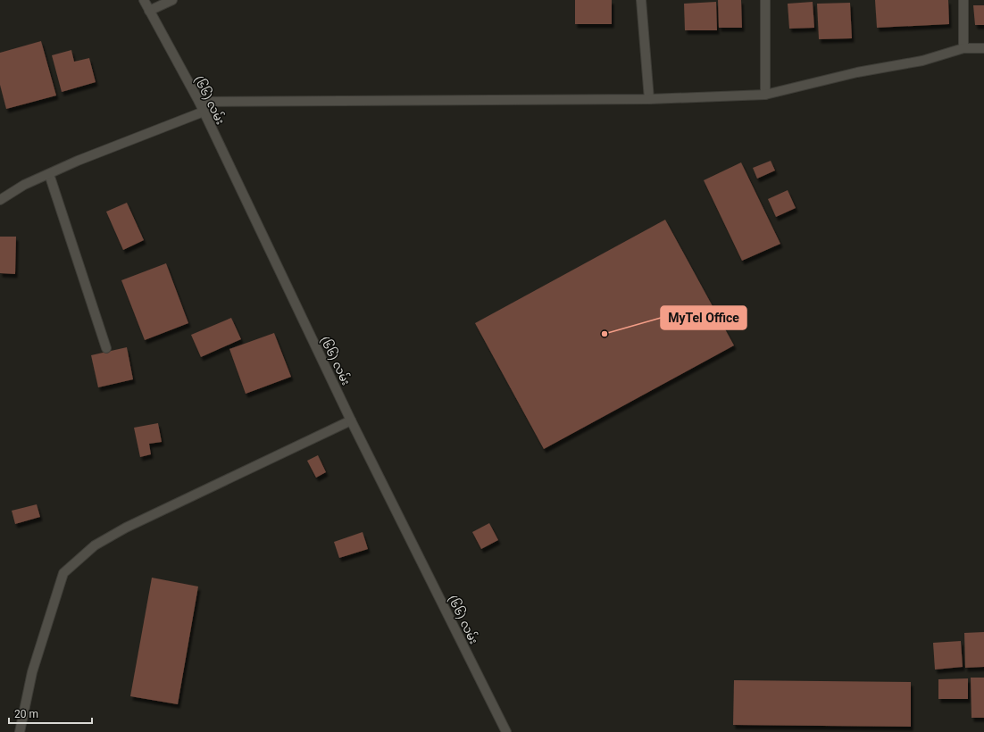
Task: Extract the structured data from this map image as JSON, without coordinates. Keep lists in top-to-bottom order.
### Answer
{
  "streets": {
    "street": ["(၆၆) လမ်း"]
  },
  "places": ["MyTel Office"],
  "scale_bar": "20 m"
}
